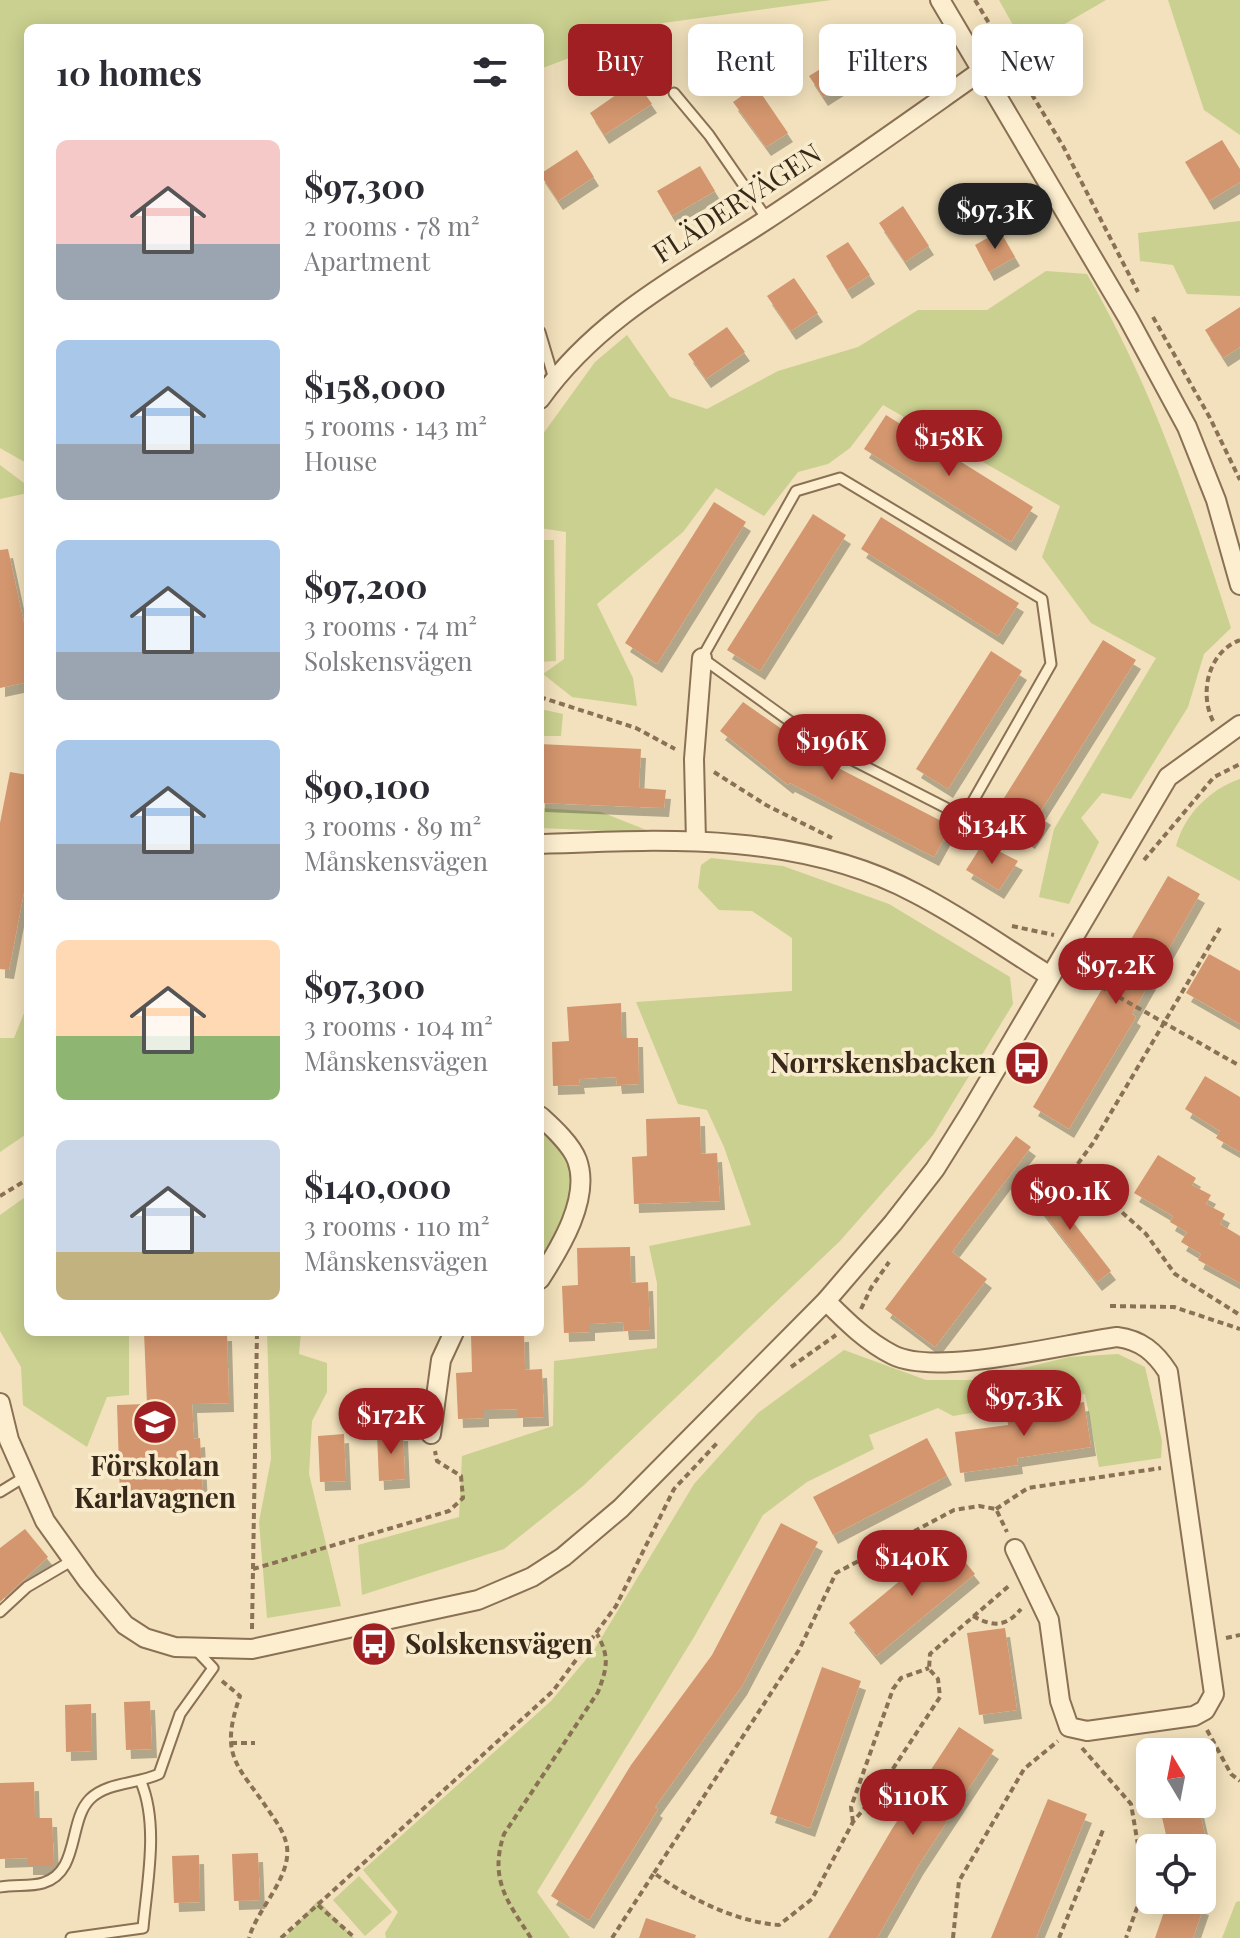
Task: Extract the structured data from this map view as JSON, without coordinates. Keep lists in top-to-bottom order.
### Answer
{
  "streets": {
    "street": ["FLÄDERVÄGEN"]
  },
  "places": {
    "bus stop": ["Norrskensbacken", "Solskensvägen"],
    "school or university": ["Förskolan Karlavagnen"]
  },
  "north": "top",
  "page": {
    "chip": [
      "Buy",
      "Rent",
      "Filters",
      "New"
    ],
    "heading": "10 homes",
    "list": [
      {
        "name": "$97,300",
        "note": "2 rooms · 78 m² · Apartment"
      },
      {
        "name": "$158,000",
        "note": "5 rooms · 143 m² · House"
      },
      {
        "name": "$97,200",
        "note": "3 rooms · 74 m² · Solskensvägen"
      },
      {
        "name": "$90,100",
        "note": "3 rooms · 89 m² · Månskensvägen"
      },
      {
        "name": "$97,300",
        "note": "3 rooms · 104 m² · Månskensvägen"
      },
      {
        "name": "$140,000",
        "note": "3 rooms · 110 m² · Månskensvägen"
      }
    ],
    "price": [
      "$97.3K",
      "$158K",
      "$196K",
      "$134K",
      "$97.2K",
      "$90.1K",
      "$97.3K",
      "$172K",
      "$140K",
      "$110K"
    ]
  }
}
